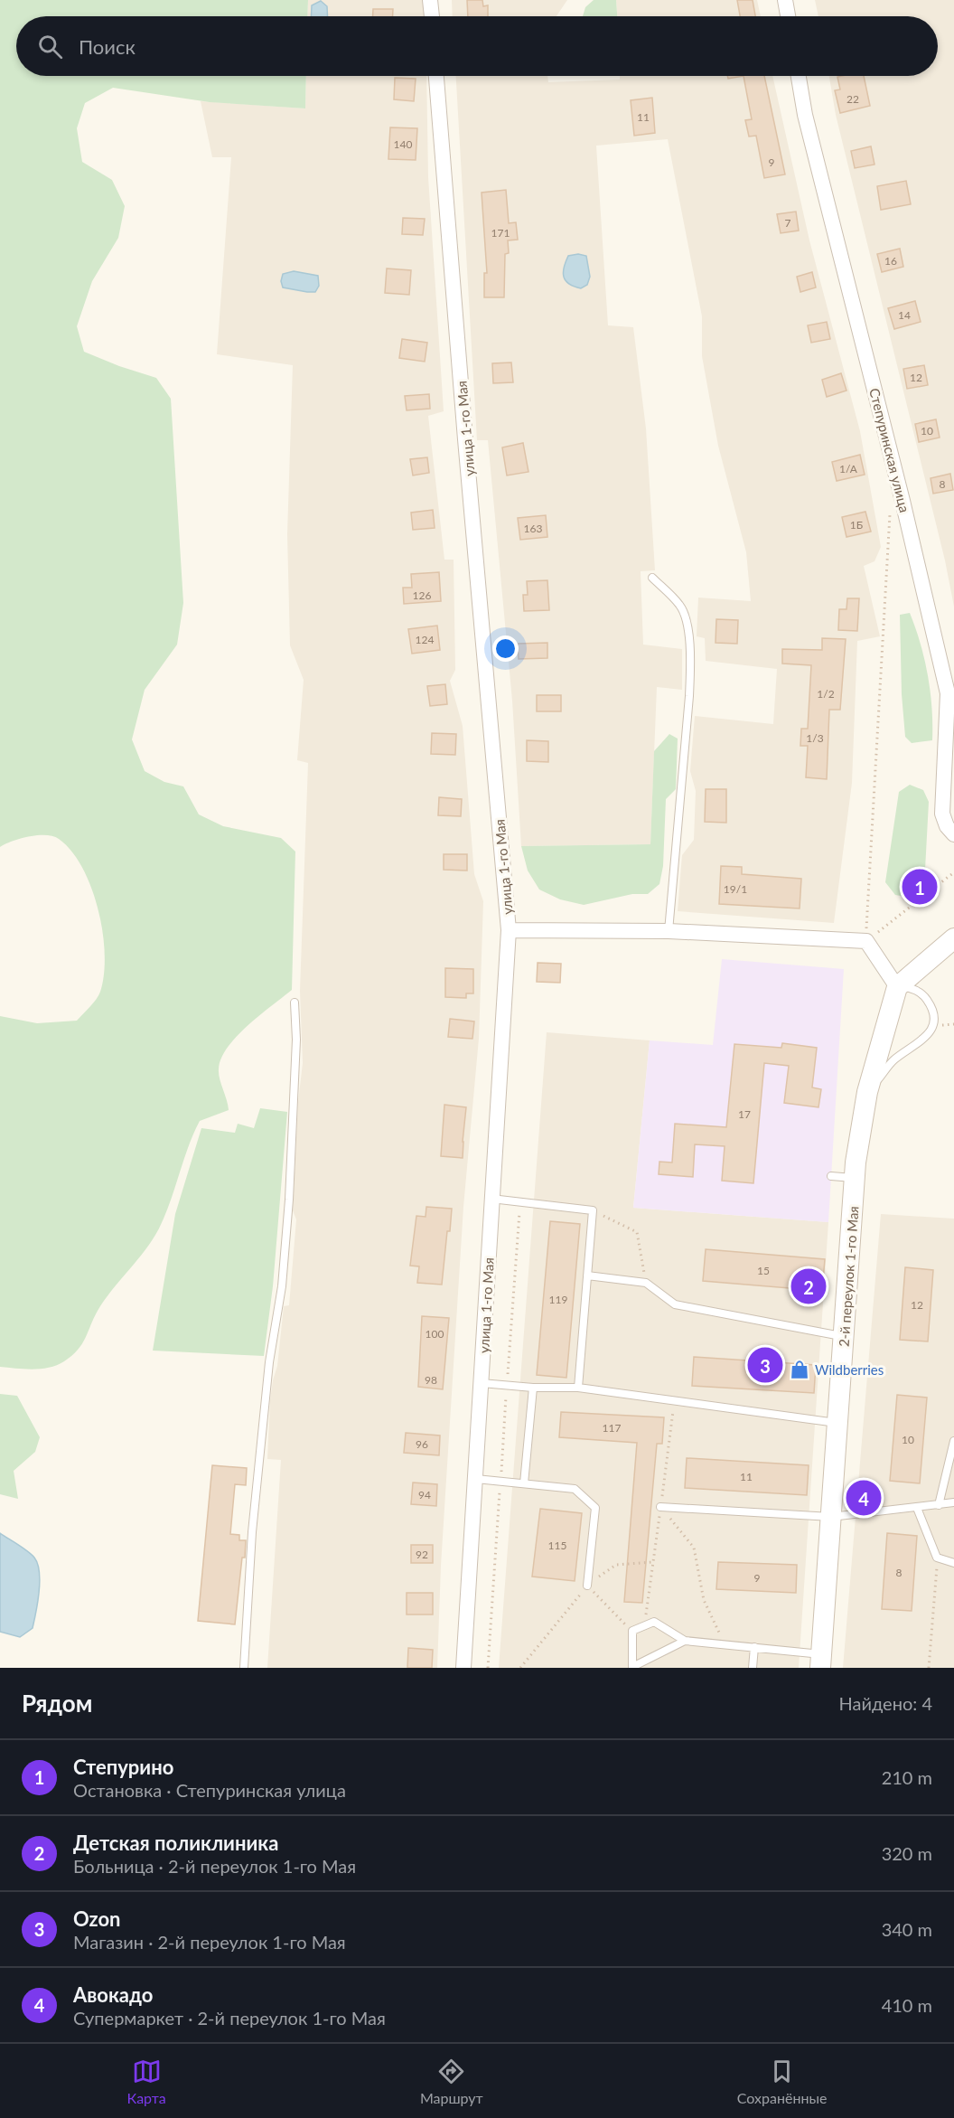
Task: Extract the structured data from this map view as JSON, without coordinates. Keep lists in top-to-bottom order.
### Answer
{
  "streets": {
    "street": ["улица 1-го Мая", "Степуринская улица", "2-й переулок 1-го Мая"]
  },
  "places": {
    "shop": ["Wildberries"]
  },
  "house_numbers": [
    "22",
    "11",
    "140",
    "9",
    "7",
    "171",
    "16",
    "14",
    "12",
    "10",
    "1/А",
    "8",
    "1Б",
    "163",
    "126",
    "124",
    "1/2",
    "1/3",
    "19/1",
    "17",
    "15",
    "119",
    "12",
    "100",
    "98",
    "117",
    "10",
    "96",
    "11",
    "94",
    "115",
    "92",
    "8",
    "9"
  ],
  "page": {
    "search": "Поиск",
    "pins": [
      "1",
      "2",
      "3",
      "4"
    ],
    "heading": ["Рядом", "Найдено: 4"],
    "list": [
      {
        "mark": "1",
        "name": "Степурино",
        "note": "Остановка · Степуринская улица",
        "value": "210 m"
      },
      {
        "mark": "2",
        "name": "Детская поликлиника",
        "note": "Больница · 2-й переулок 1-го Мая",
        "value": "320 m"
      },
      {
        "mark": "3",
        "name": "Ozon",
        "note": "Магазин · 2-й переулок 1-го Мая",
        "value": "340 m"
      },
      {
        "mark": "4",
        "name": "Авокадо",
        "note": "Супермаркет · 2-й переулок 1-го Мая",
        "value": "410 m"
      }
    ],
    "nav": ["Карта", "Маршрут", "Сохранённые"]
  }
}
